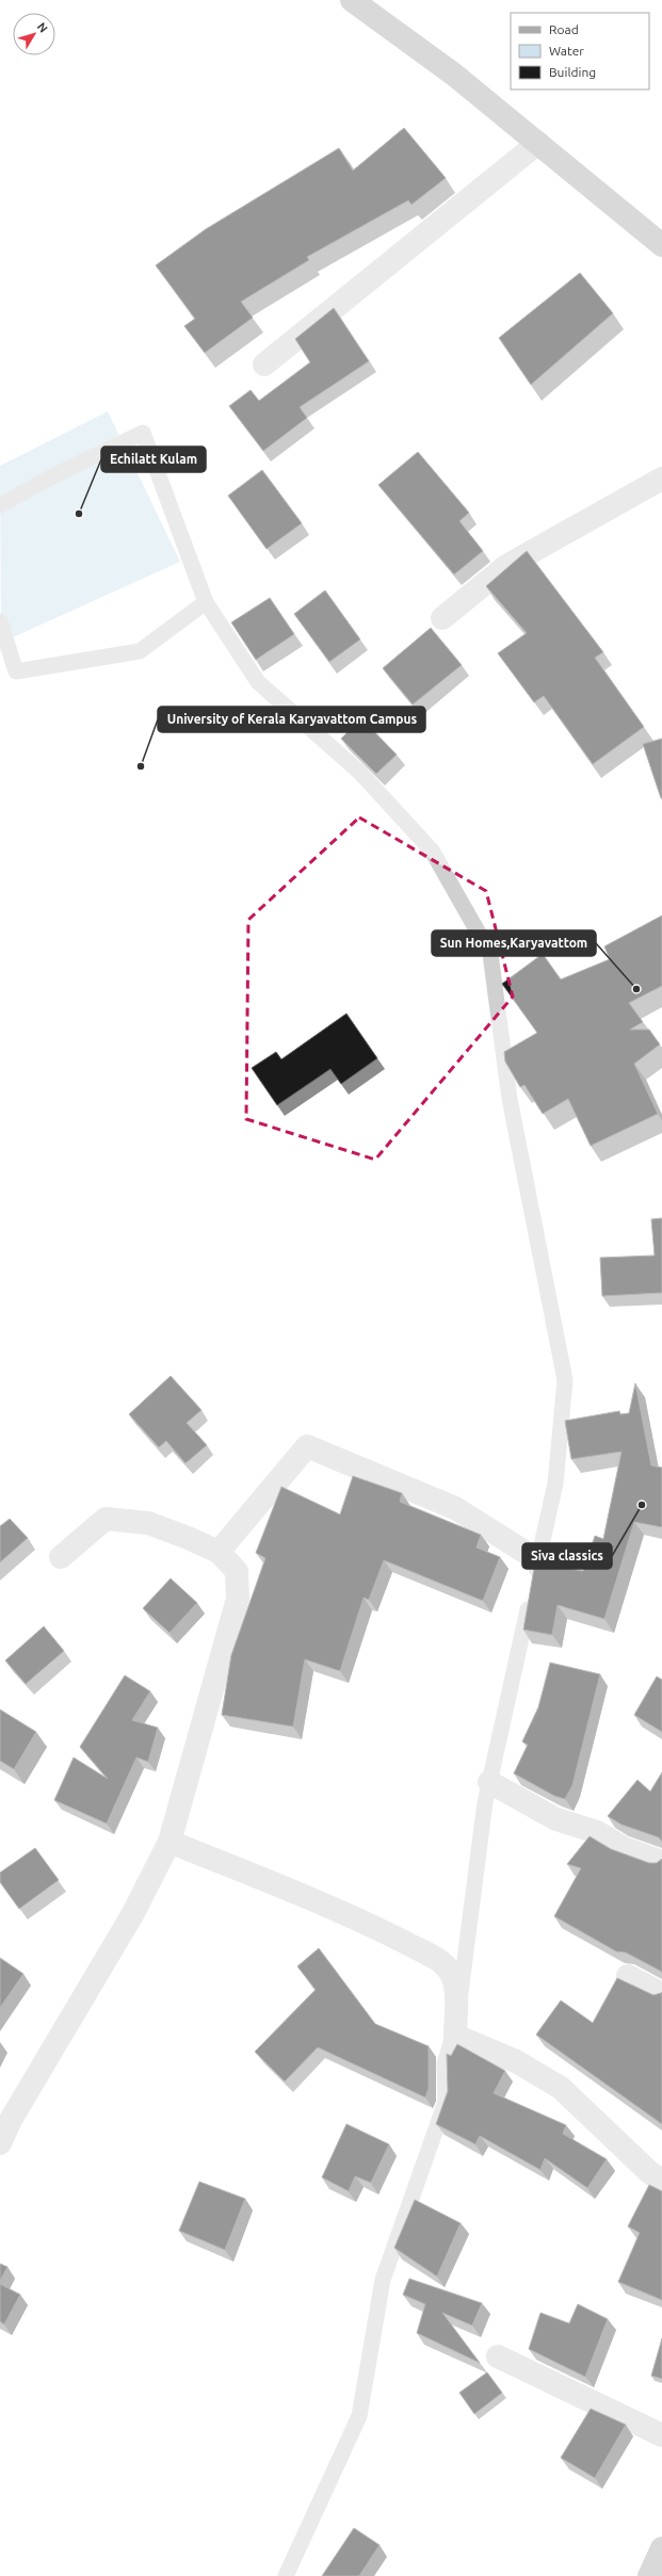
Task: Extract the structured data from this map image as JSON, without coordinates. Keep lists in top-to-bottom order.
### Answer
{
  "places": [
    "Echilatt Kulam",
    "University of Kerala Karyavattom Campus",
    "Sun Homes,Karyavattom",
    "Siva classics"
  ],
  "legend": ["Road", "Water", "Building"],
  "north": "top right"
}
